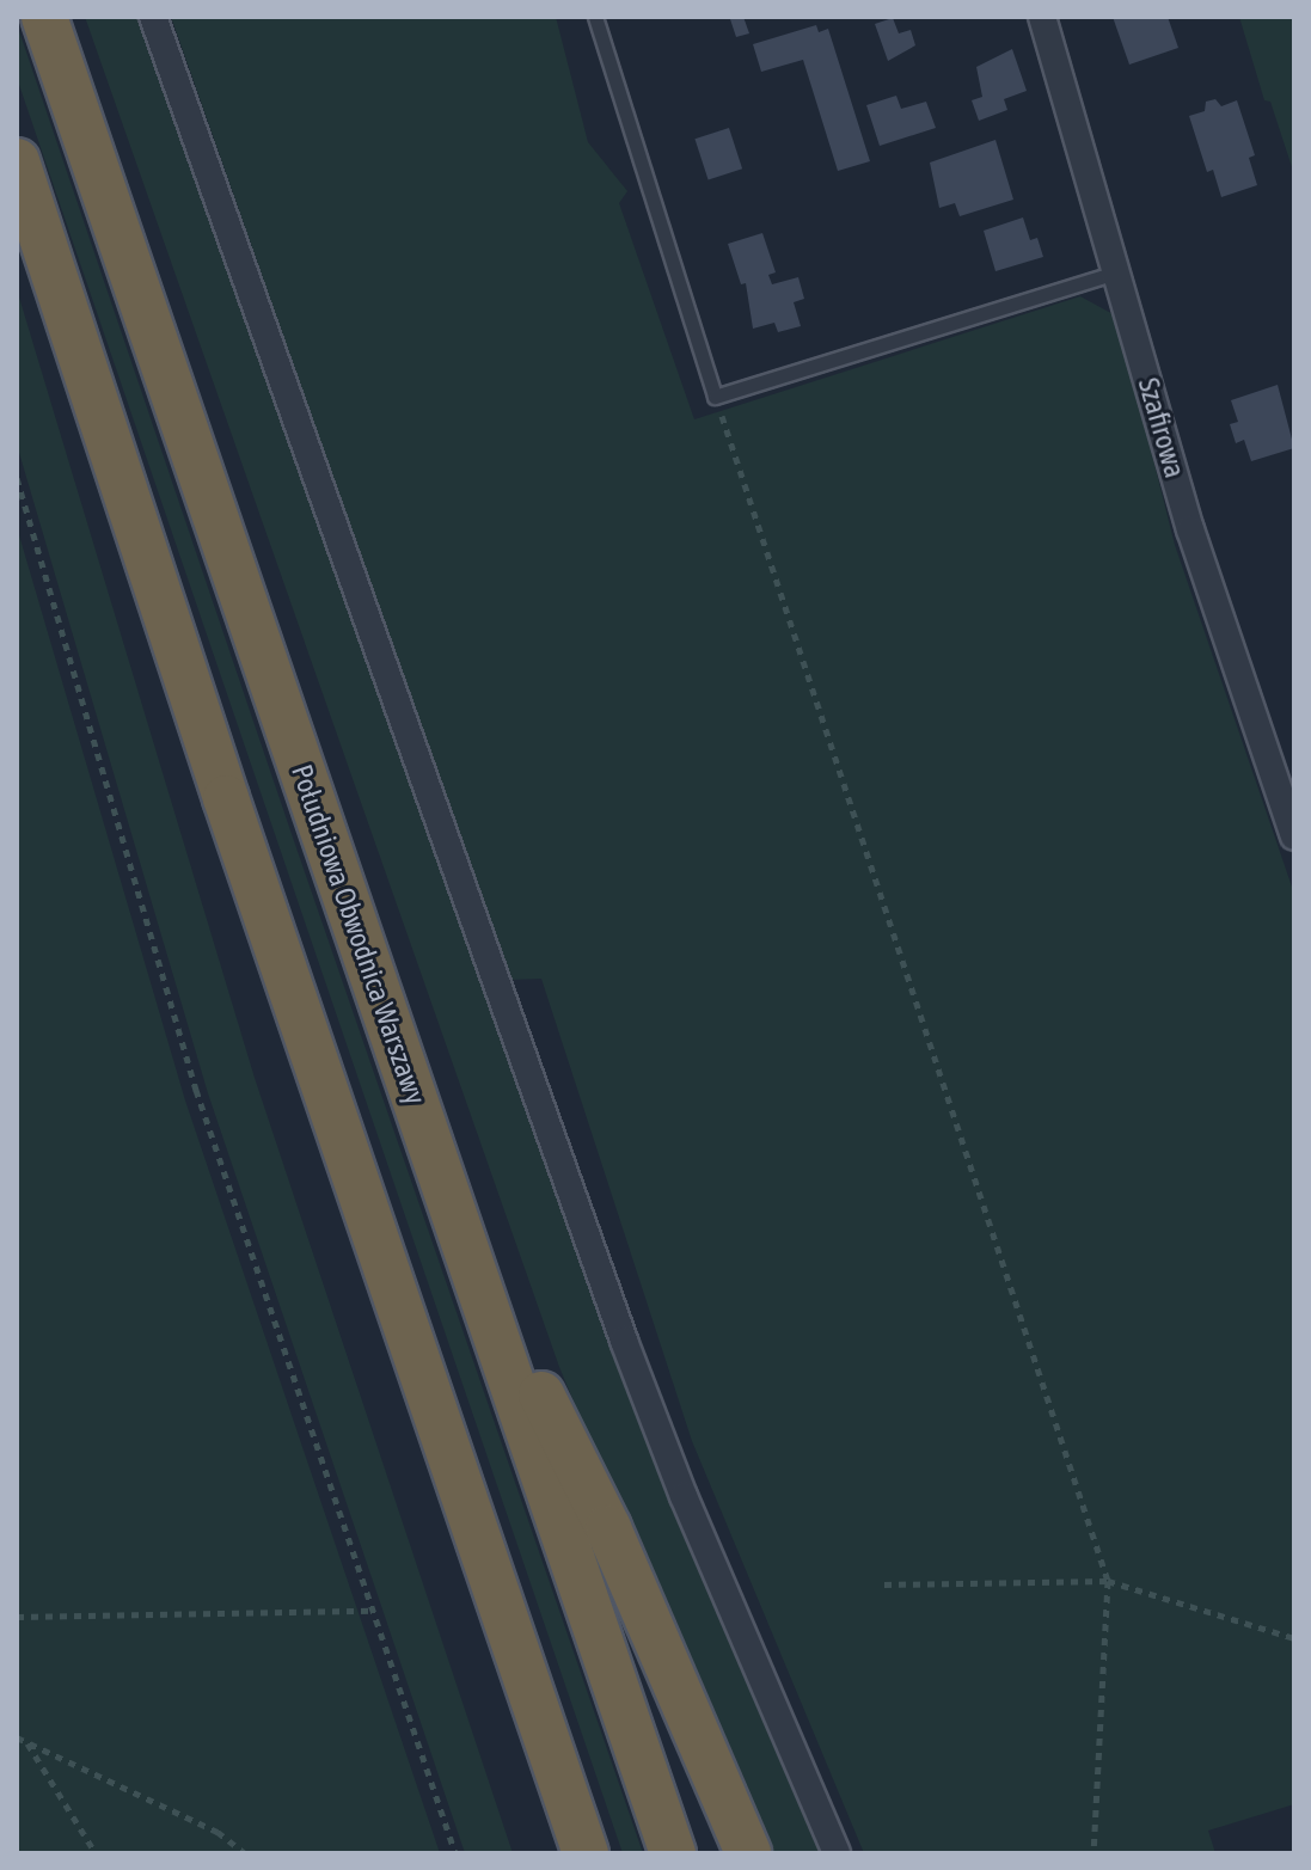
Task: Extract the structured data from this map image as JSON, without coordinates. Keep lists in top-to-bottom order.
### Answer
{
  "streets": {
    "highway": ["Południowa Obwodnica Warszawy"],
    "street": ["Szafirowa"]
  }
}
